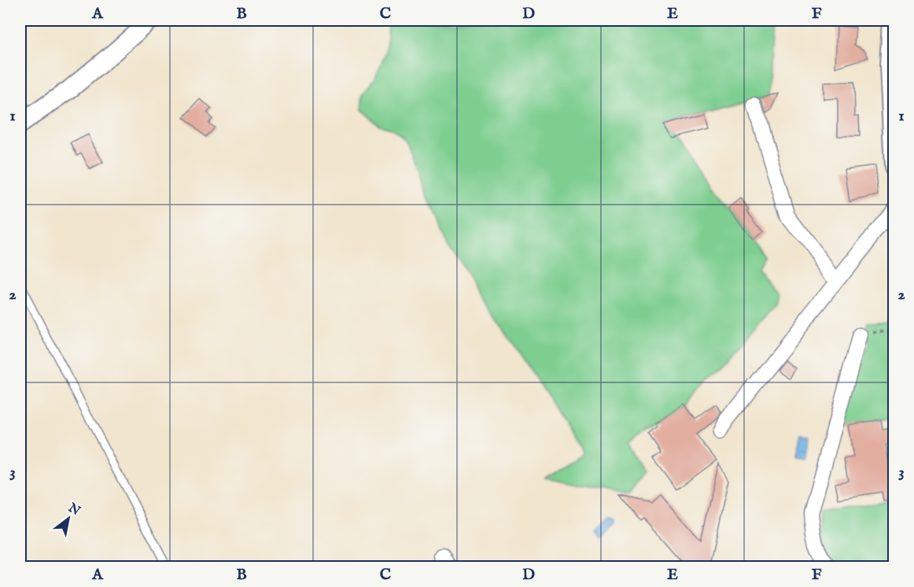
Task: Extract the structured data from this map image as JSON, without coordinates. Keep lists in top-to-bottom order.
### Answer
{
  "north": "top right",
  "grid": {
    "columns": [
      "A",
      "B",
      "C",
      "D",
      "E",
      "F"
    ],
    "rows": ["1", "2", "3"]
  }
}
